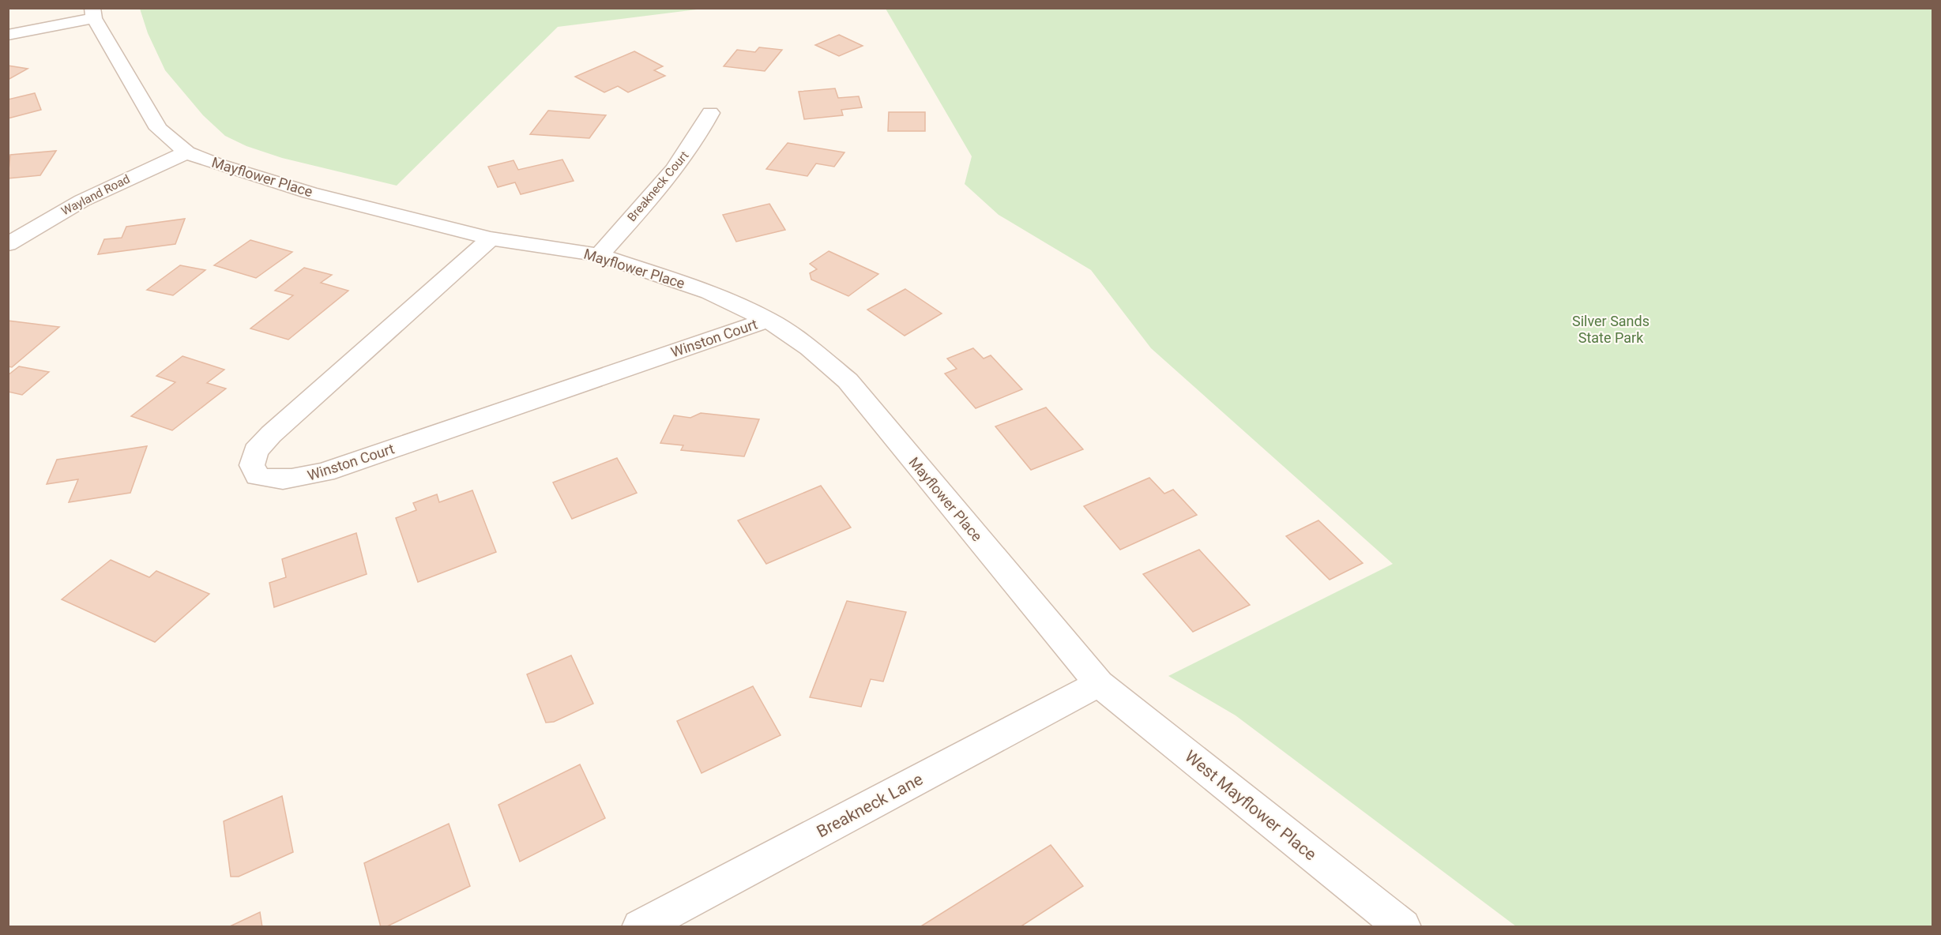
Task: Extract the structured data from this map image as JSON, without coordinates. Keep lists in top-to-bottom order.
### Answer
{
  "streets": {
    "street": [
      "Mayflower Place",
      "Breakneck Court",
      "Wayland Road",
      "Winston Court",
      "Breakneck Lane",
      "West Mayflower Place"
    ]
  },
  "crossings": [
    ["Mayflower Place", "Breakneck Court"],
    ["Mayflower Place", "Wayland Road"],
    ["Mayflower Place", "Winston Court"],
    ["Mayflower Place", "Breakneck Lane"],
    ["Mayflower Place", "West Mayflower Place"],
    ["Breakneck Lane", "West Mayflower Place"]
  ],
  "parks": ["Silver Sands State Park"]
}
